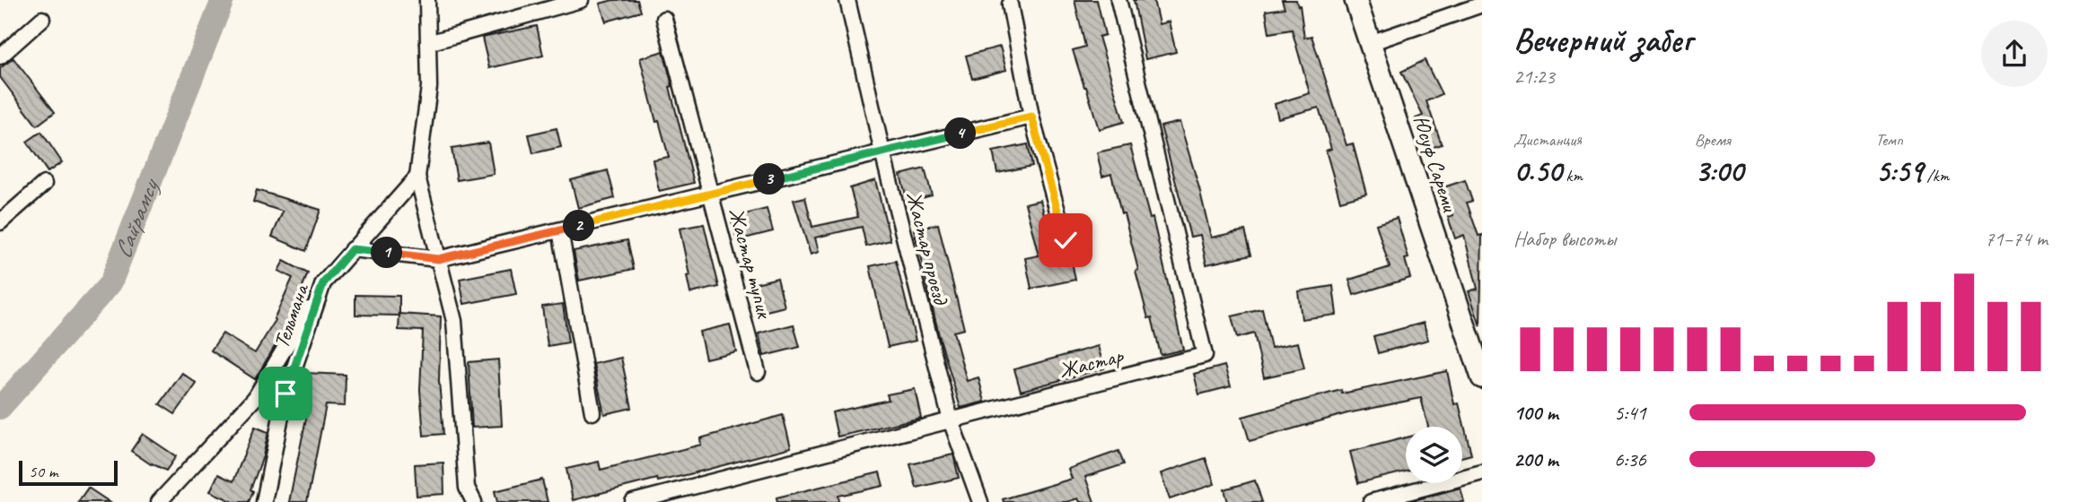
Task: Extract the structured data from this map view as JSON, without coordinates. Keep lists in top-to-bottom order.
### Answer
{
  "streets": {
    "main road": ["Юсуф Сареми"],
    "street": [
      "Жастар проезд",
      "Жастар тупик",
      "Тельмана",
      "Жастар"
    ]
  },
  "crossings": [
    ["Жастар проезд", "Жастар"]
  ],
  "water": ["Сайрамсу"],
  "scale_bar": "50 m",
  "page": {
    "heading": ["Вечерний забег", "21:23"],
    "stats": [
      ["Дистанция", "0.50 km"],
      ["Время", "3:00"],
      ["Темп", "5:59 /km"]
    ],
    "pins": [
      "4",
      "3",
      "2",
      "1"
    ],
    "chart": ["Набор высоты", "71–74 m"],
    "list": [
      {
        "name": "100 m",
        "note": "5:41"
      },
      {
        "name": "200 m",
        "note": "6:36"
      }
    ],
    "scale": "50 m"
  }
}
